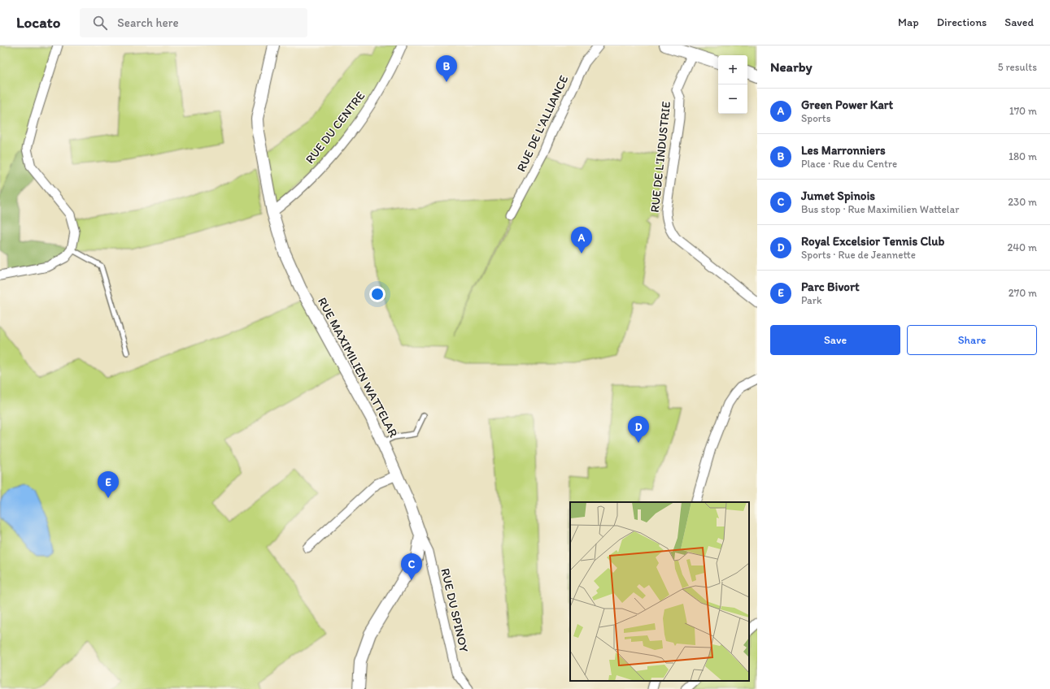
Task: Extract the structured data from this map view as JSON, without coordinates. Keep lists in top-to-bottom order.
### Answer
{
  "streets": {
    "street": [
      "RUE DE L'ALLIANCE",
      "RUE DU CENTRE",
      "RUE DE L'INDUSTRIE",
      "RUE MAXIMILIEN WATTELAR",
      "RUE DU SPINOY"
    ]
  },
  "crossings": [
    ["RUE DU CENTRE", "RUE MAXIMILIEN WATTELAR"],
    ["RUE MAXIMILIEN WATTELAR", "RUE DU SPINOY"]
  ],
  "page": {
    "header": "Locato",
    "search": "Search here",
    "nav": ["Map", "Directions", "Saved"],
    "heading": ["Nearby", "5 results"],
    "map_buttons": ["+", "−"],
    "pins": [
      "B",
      "A",
      "D",
      "E",
      "C"
    ],
    "list": [
      {
        "mark": "A",
        "name": "Green Power Kart",
        "note": "Sports",
        "value": "170 m"
      },
      {
        "mark": "B",
        "name": "Les Marronniers",
        "note": "Place · Rue du Centre",
        "value": "180 m"
      },
      {
        "mark": "C",
        "name": "Jumet Spinois",
        "note": "Bus stop · Rue Maximilien Wattelar",
        "value": "230 m"
      },
      {
        "mark": "D",
        "name": "Royal Excelsior Tennis Club",
        "note": "Sports · Rue de Jeannette",
        "value": "240 m"
      },
      {
        "mark": "E",
        "name": "Parc Bivort",
        "note": "Park",
        "value": "270 m"
      }
    ],
    "buttons": ["Save", "Share"]
  }
}
